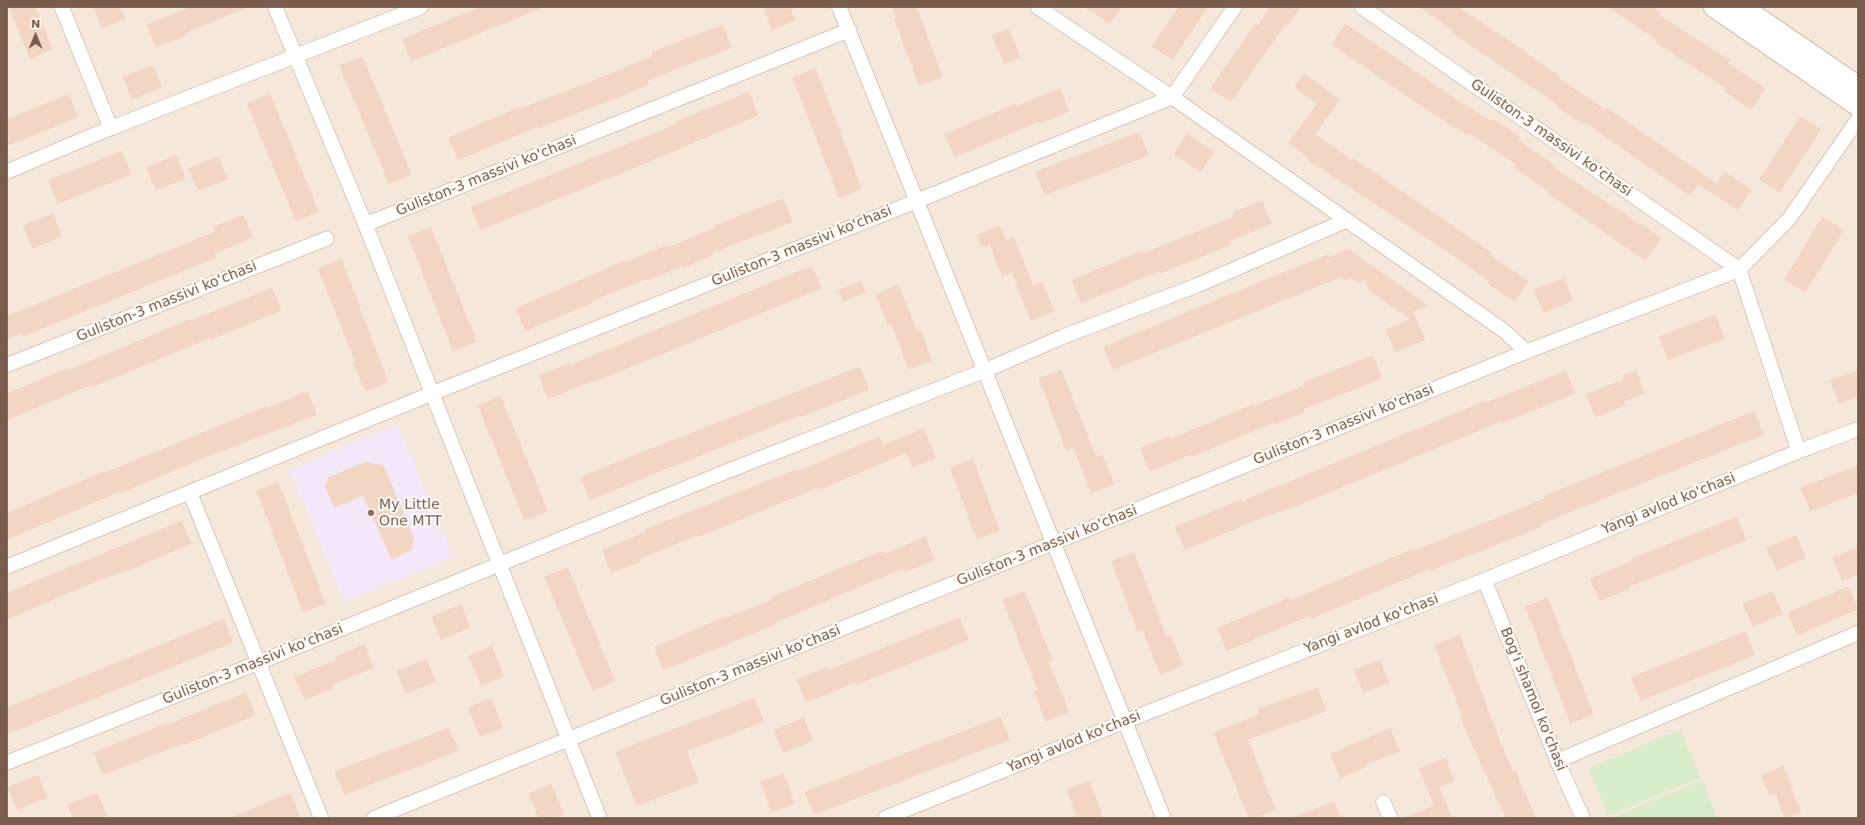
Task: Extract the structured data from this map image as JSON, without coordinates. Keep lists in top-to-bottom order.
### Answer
{
  "streets": {
    "street": ["Guliston-3 massivi ko'chasi", "Yangi avlod ko'chasi", "Bog'i shamol ko'chasi"]
  },
  "crossings": [
    ["Yangi avlod ko'chasi", "Bog'i shamol ko'chasi"]
  ],
  "places": ["My Little One MTT"],
  "north": "top"
}
